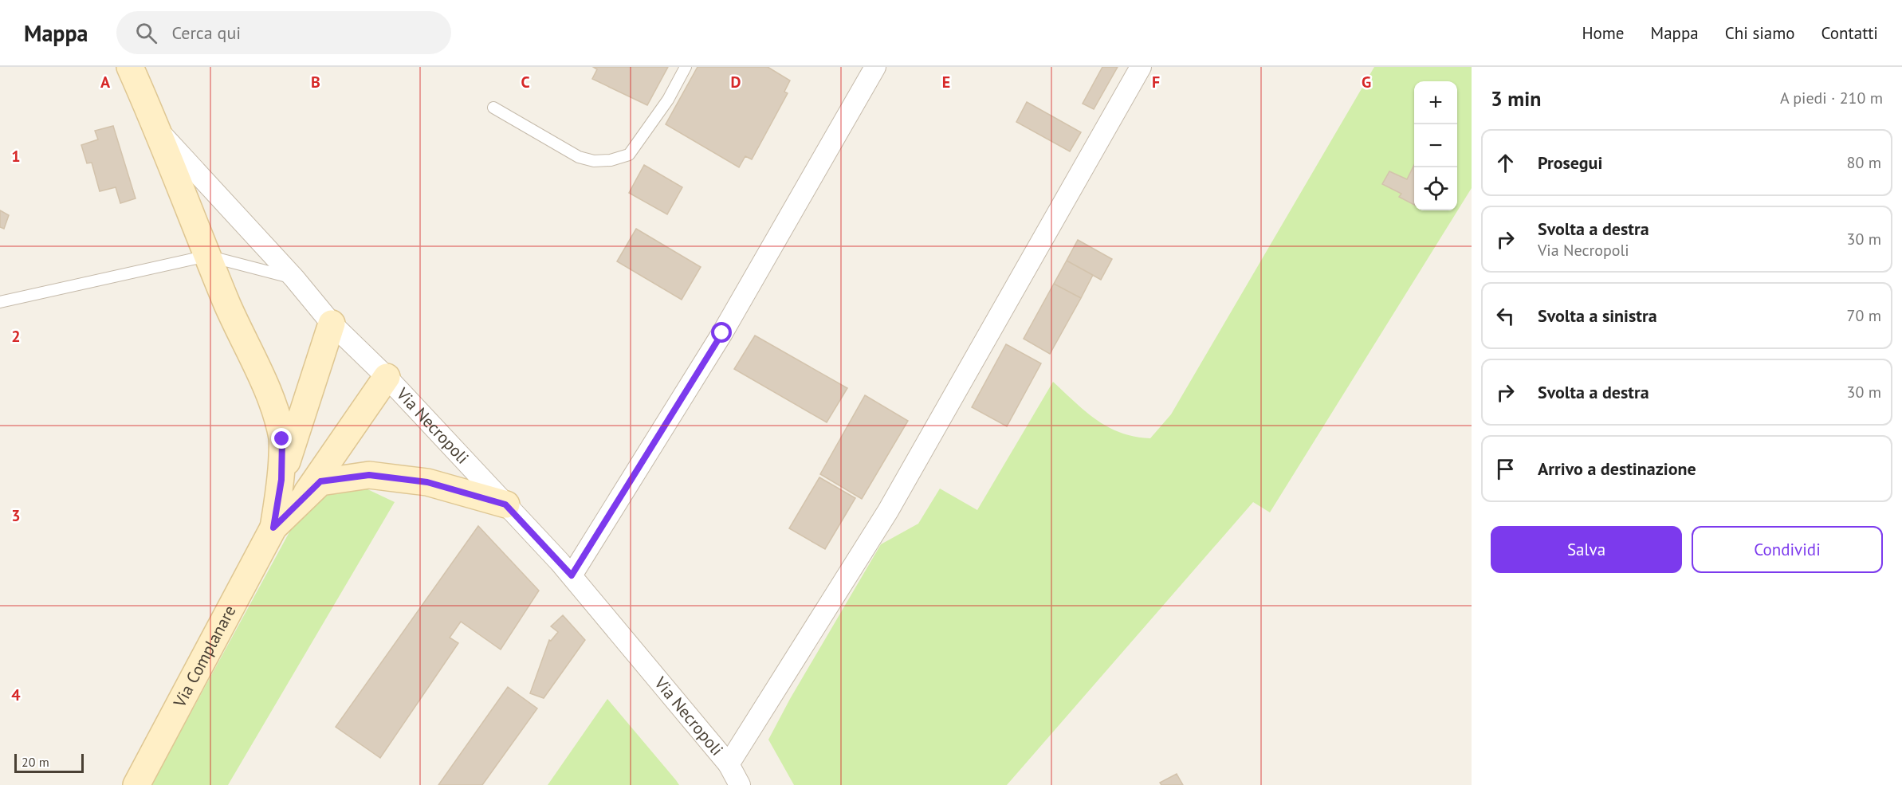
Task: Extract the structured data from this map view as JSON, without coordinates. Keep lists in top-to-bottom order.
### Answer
{
  "streets": {
    "main road": ["Via Necropoli", "Via Complanare"]
  },
  "scale_bar": "20 m",
  "page": {
    "header": "Mappa",
    "search": "Cerca qui",
    "nav": [
      "Home",
      "Mappa",
      "Chi siamo",
      "Contatti"
    ],
    "heading": ["3 min", "A piedi · 210 m"],
    "map_buttons": ["+", "−"],
    "list": [
      ["Prosegui", "80 m"],
      ["Svolta a destra", "Via Necropoli", "30 m"],
      ["Svolta a sinistra", "70 m"],
      ["Svolta a destra", "30 m"],
      "Arrivo a destinazione"
    ],
    "buttons": ["Salva", "Condividi"],
    "scale": "20 m"
  },
  "grid": {
    "columns": [
      "A",
      "B",
      "C",
      "D",
      "E",
      "F",
      "G"
    ],
    "rows": [
      "1",
      "2",
      "3",
      "4"
    ]
  }
}
